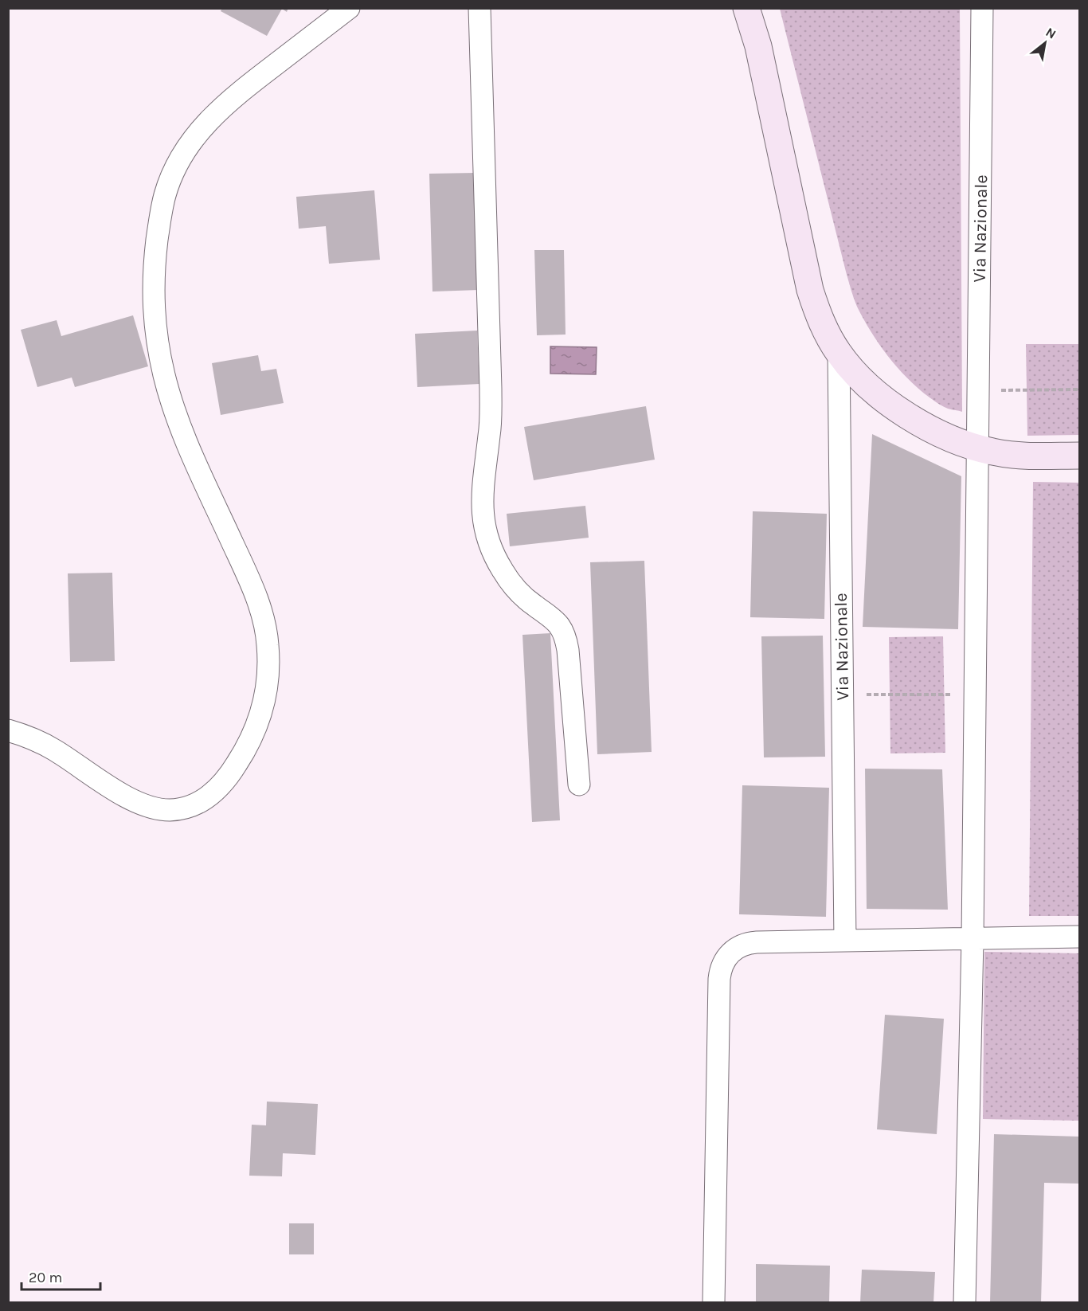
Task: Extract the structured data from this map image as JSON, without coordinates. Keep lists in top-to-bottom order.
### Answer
{
  "streets": {
    "street": ["Via Nazionale"]
  },
  "scale_bar": "20 m",
  "north": "top right"
}
